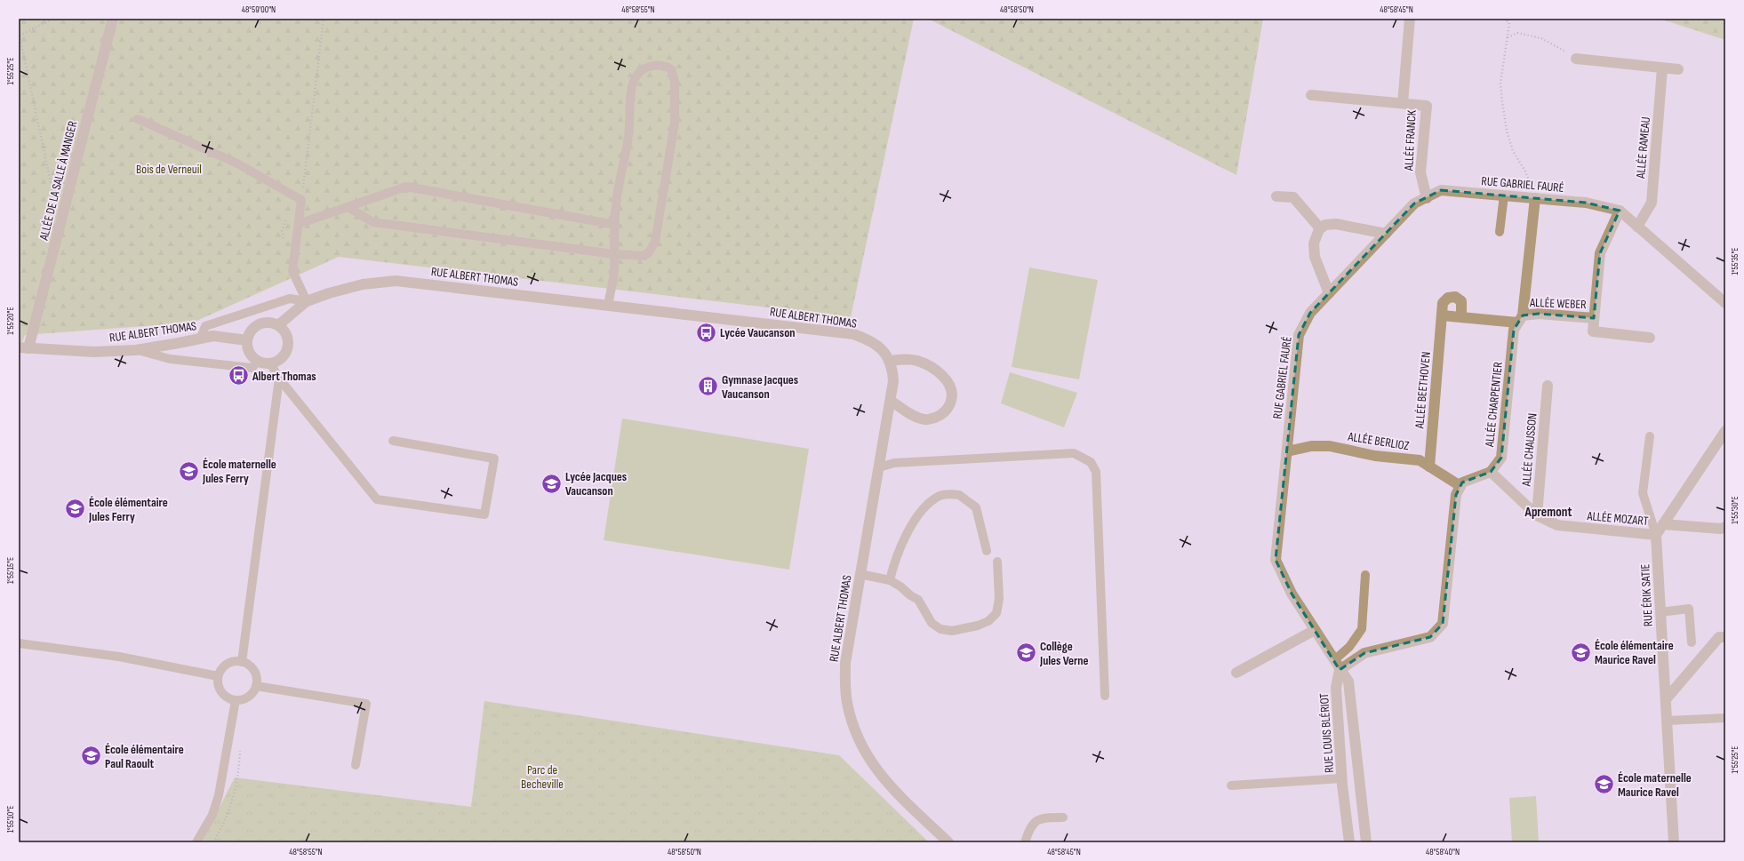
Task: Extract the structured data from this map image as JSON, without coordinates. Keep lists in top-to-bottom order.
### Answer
{
  "streets": {
    "street": [
      "ALLÉE FRANCK",
      "ALLÉE RAMEAU",
      "ALLÉE DE LA SALLE À MANGER",
      "RUE GABRIEL FAURÉ",
      "RUE ALBERT THOMAS",
      "ALLÉE WEBER",
      "ALLÉE BEETHOVEN",
      "ALLÉE CHARPENTIER",
      "ALLÉE BERLIOZ",
      "ALLÉE CHAUSSON",
      "ALLÉE MOZART",
      "RUE ÉRIK SATIE",
      "RUE LOUIS BLÉRIOT"
    ]
  },
  "crossings": [
    ["ALLÉE FRANCK", "RUE GABRIEL FAURÉ"],
    ["ALLÉE DE LA SALLE À MANGER", "RUE ALBERT THOMAS"],
    ["RUE GABRIEL FAURÉ", "ALLÉE WEBER"],
    ["RUE GABRIEL FAURÉ", "ALLÉE CHARPENTIER"],
    ["RUE GABRIEL FAURÉ", "ALLÉE BERLIOZ"],
    ["RUE GABRIEL FAURÉ", "RUE LOUIS BLÉRIOT"],
    ["ALLÉE WEBER", "ALLÉE CHARPENTIER"],
    ["ALLÉE BEETHOVEN", "ALLÉE BERLIOZ"],
    ["ALLÉE CHARPENTIER", "ALLÉE MOZART"],
    ["ALLÉE CHAUSSON", "ALLÉE MOZART"],
    ["ALLÉE MOZART", "RUE ÉRIK SATIE"]
  ],
  "districts": ["Apremont"],
  "parks": ["Bois de Verneuil", "Parc de Becheville"],
  "places": {
    "bus stop": ["Lycée Vaucanson", "Albert Thomas"],
    "building": ["Gymnase Jacques Vaucanson"],
    "school or university": [
      "École maternelle Jules Ferry",
      "Lycée Jacques Vaucanson",
      "École élémentaire Jules Ferry",
      "École élémentaire Maurice Ravel",
      "Collège Jules Verne",
      "École élémentaire Paul Raoult",
      "École maternelle Maurice Ravel"
    ]
  },
  "coordinates": [
    "48°59'00\"N",
    "48°58'55\"N",
    "48°58'50\"N",
    "48°58'45\"N",
    "1°55'25\"E",
    "1°55'35\"E",
    "1°55'20\"E",
    "1°55'30\"E",
    "1°55'15\"E",
    "1°55'10\"E",
    "48°58'40\"N"
  ]
}
